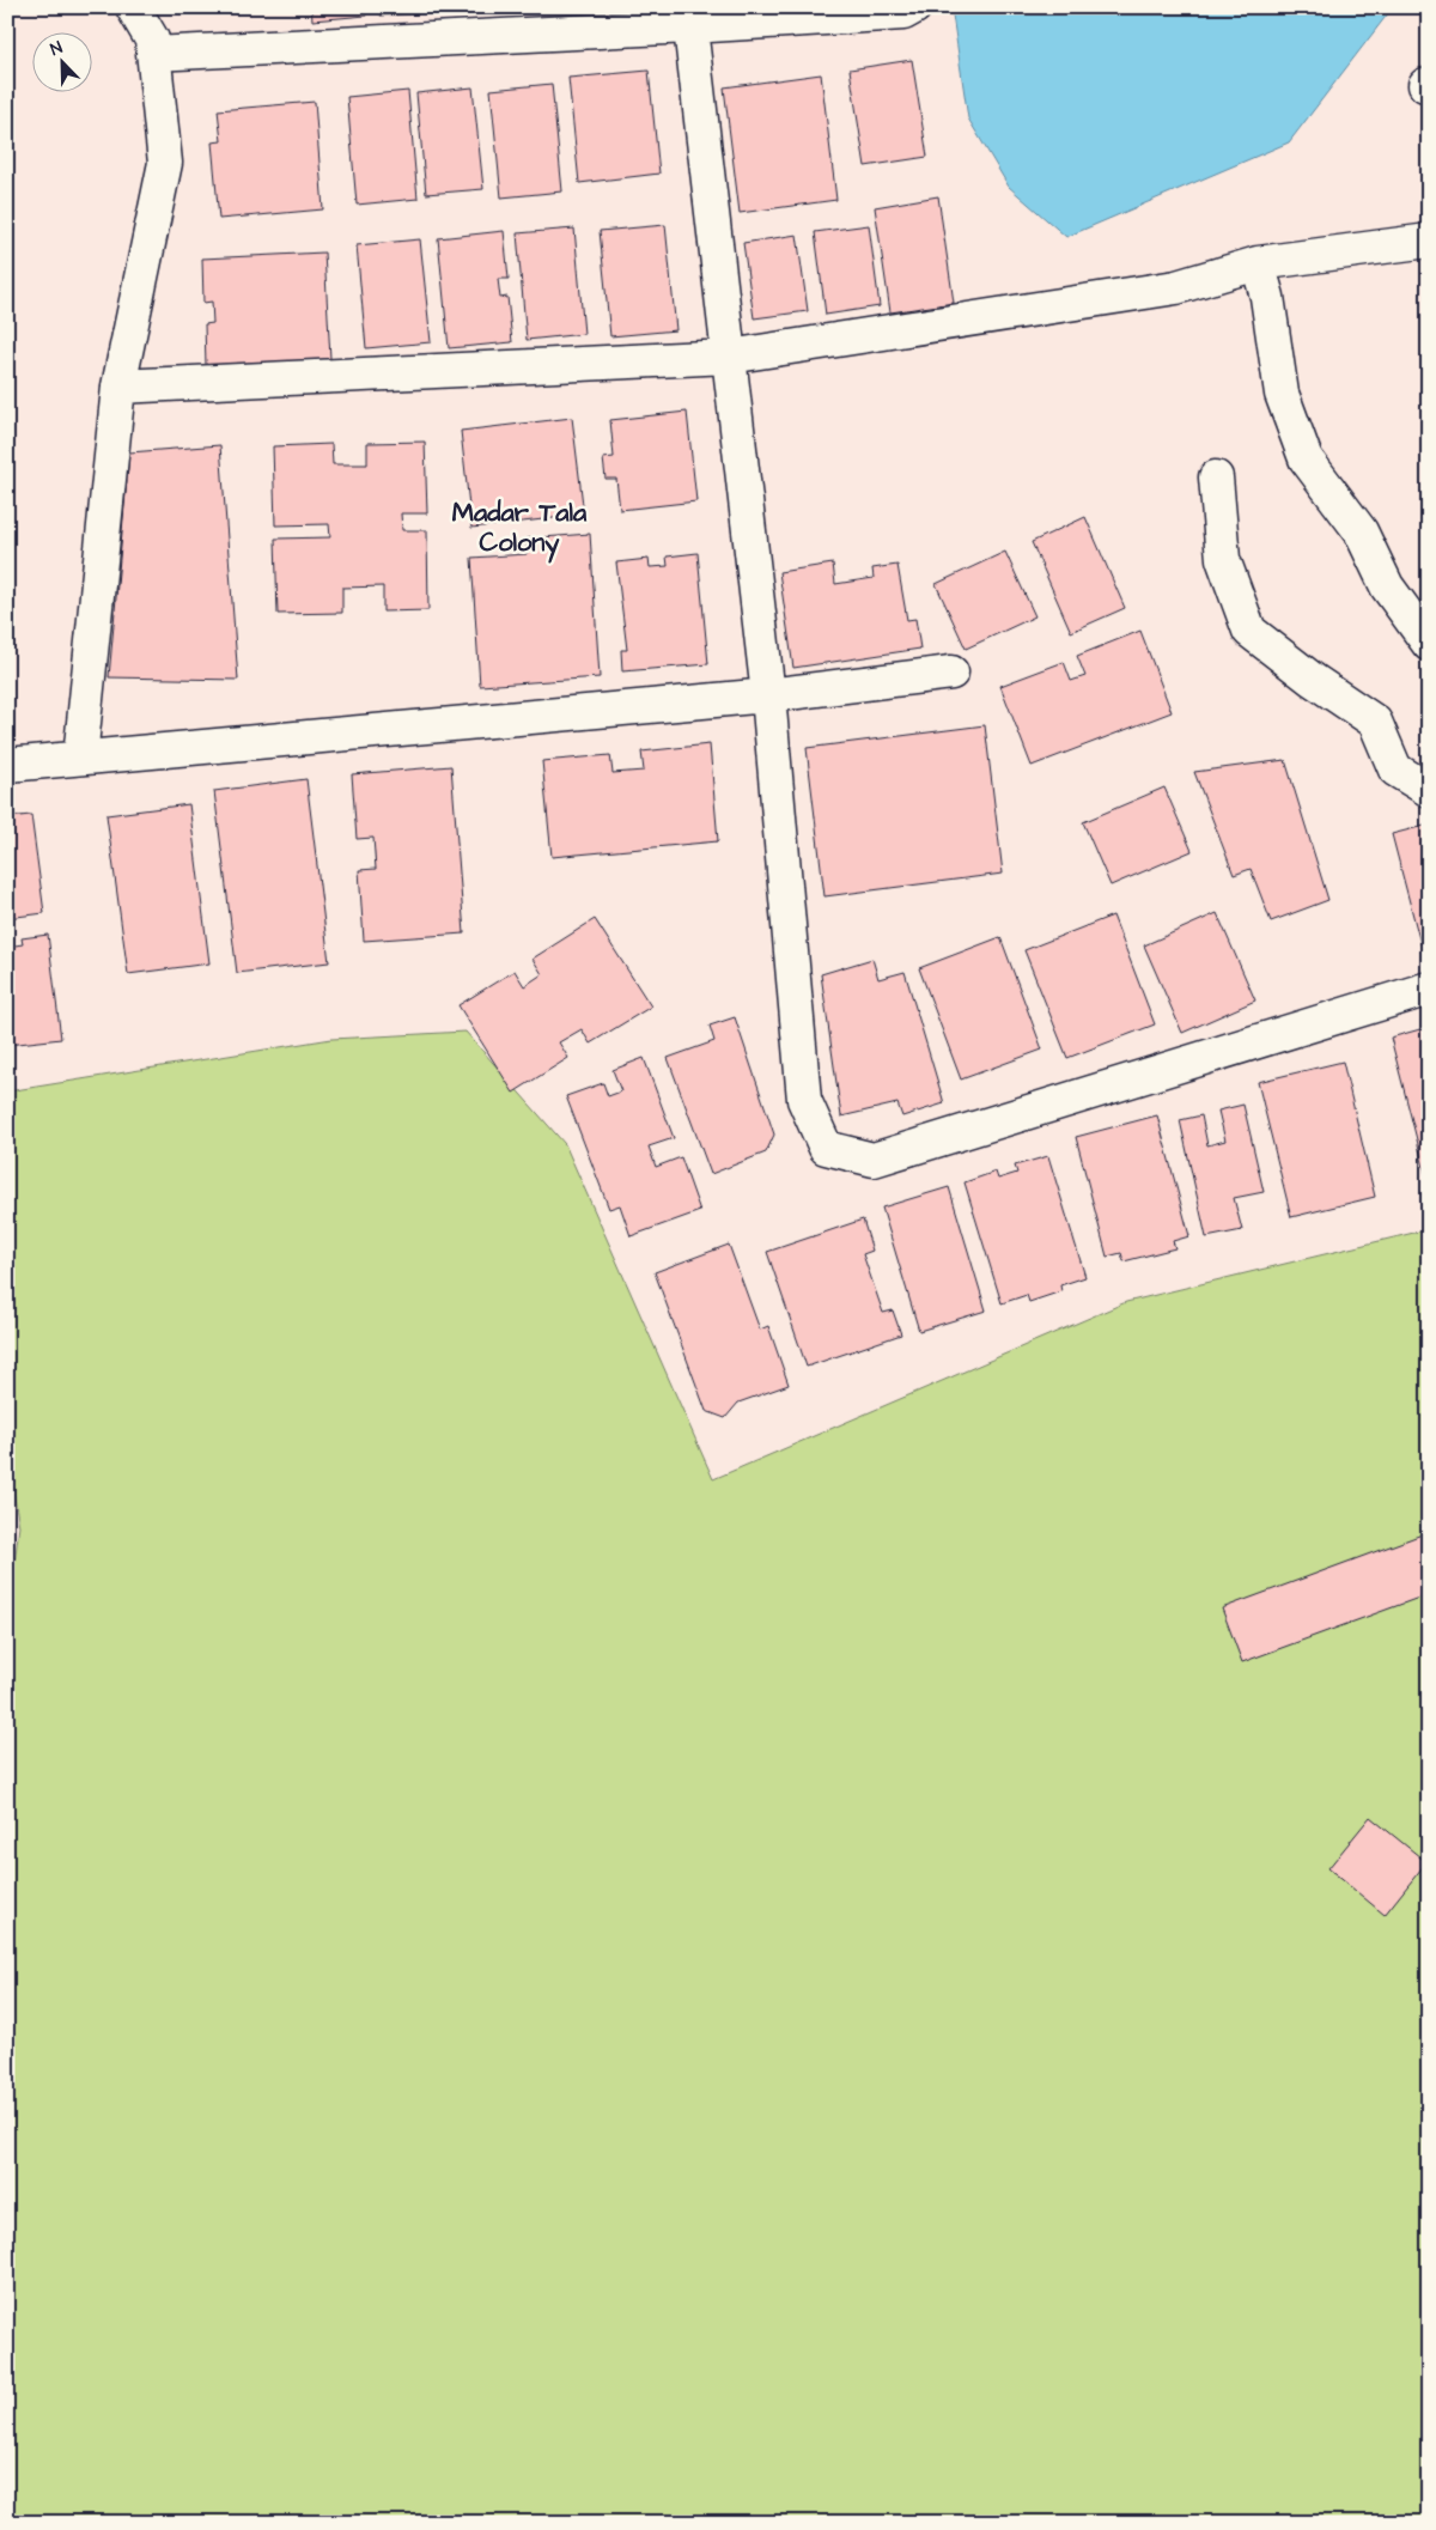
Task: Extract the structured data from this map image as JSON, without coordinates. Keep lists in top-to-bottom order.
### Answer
{
  "districts": ["Madar Tala Colony"],
  "north": "top left"
}
